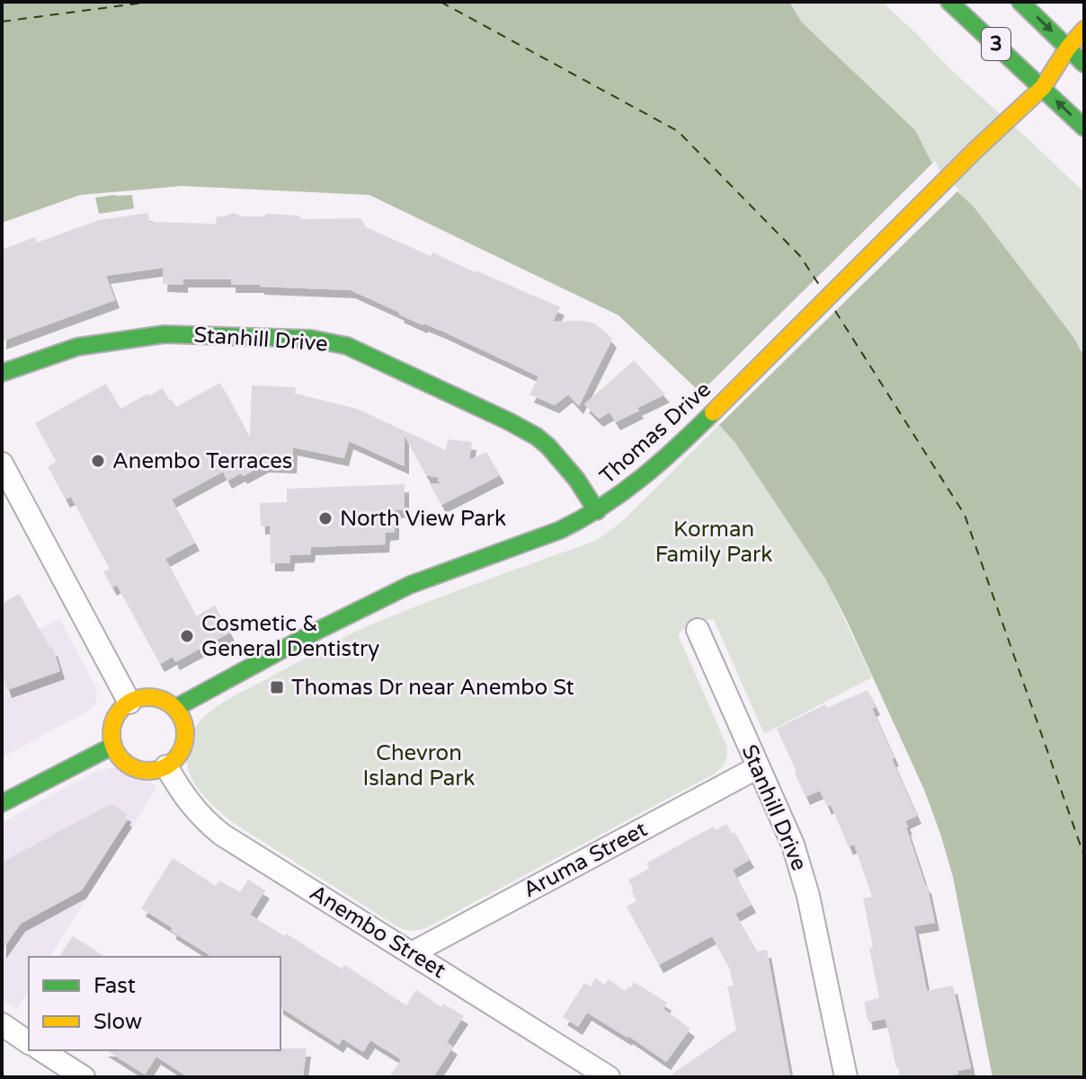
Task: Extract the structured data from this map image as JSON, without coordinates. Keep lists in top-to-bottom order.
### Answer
{
  "streets": {
    "main road": ["3", "Stanhill Drive", "Thomas Drive"],
    "street": ["Aruma Street", "Anembo Street"]
  },
  "crossings": [
    ["3", "Thomas Drive"],
    ["Stanhill Drive", "Thomas Drive"],
    ["Stanhill Drive", "Aruma Street"],
    ["Thomas Drive", "Anembo Street"],
    ["Aruma Street", "Anembo Street"]
  ],
  "parks": ["Korman Family Park", "Chevron Island Park"],
  "places": {
    "other": ["Anembo Terraces", "North View Park", "Cosmetic & General Dentistry"],
    "transit": ["Thomas Dr near Anembo St"]
  },
  "legend": ["Fast", "Slow"]
}
